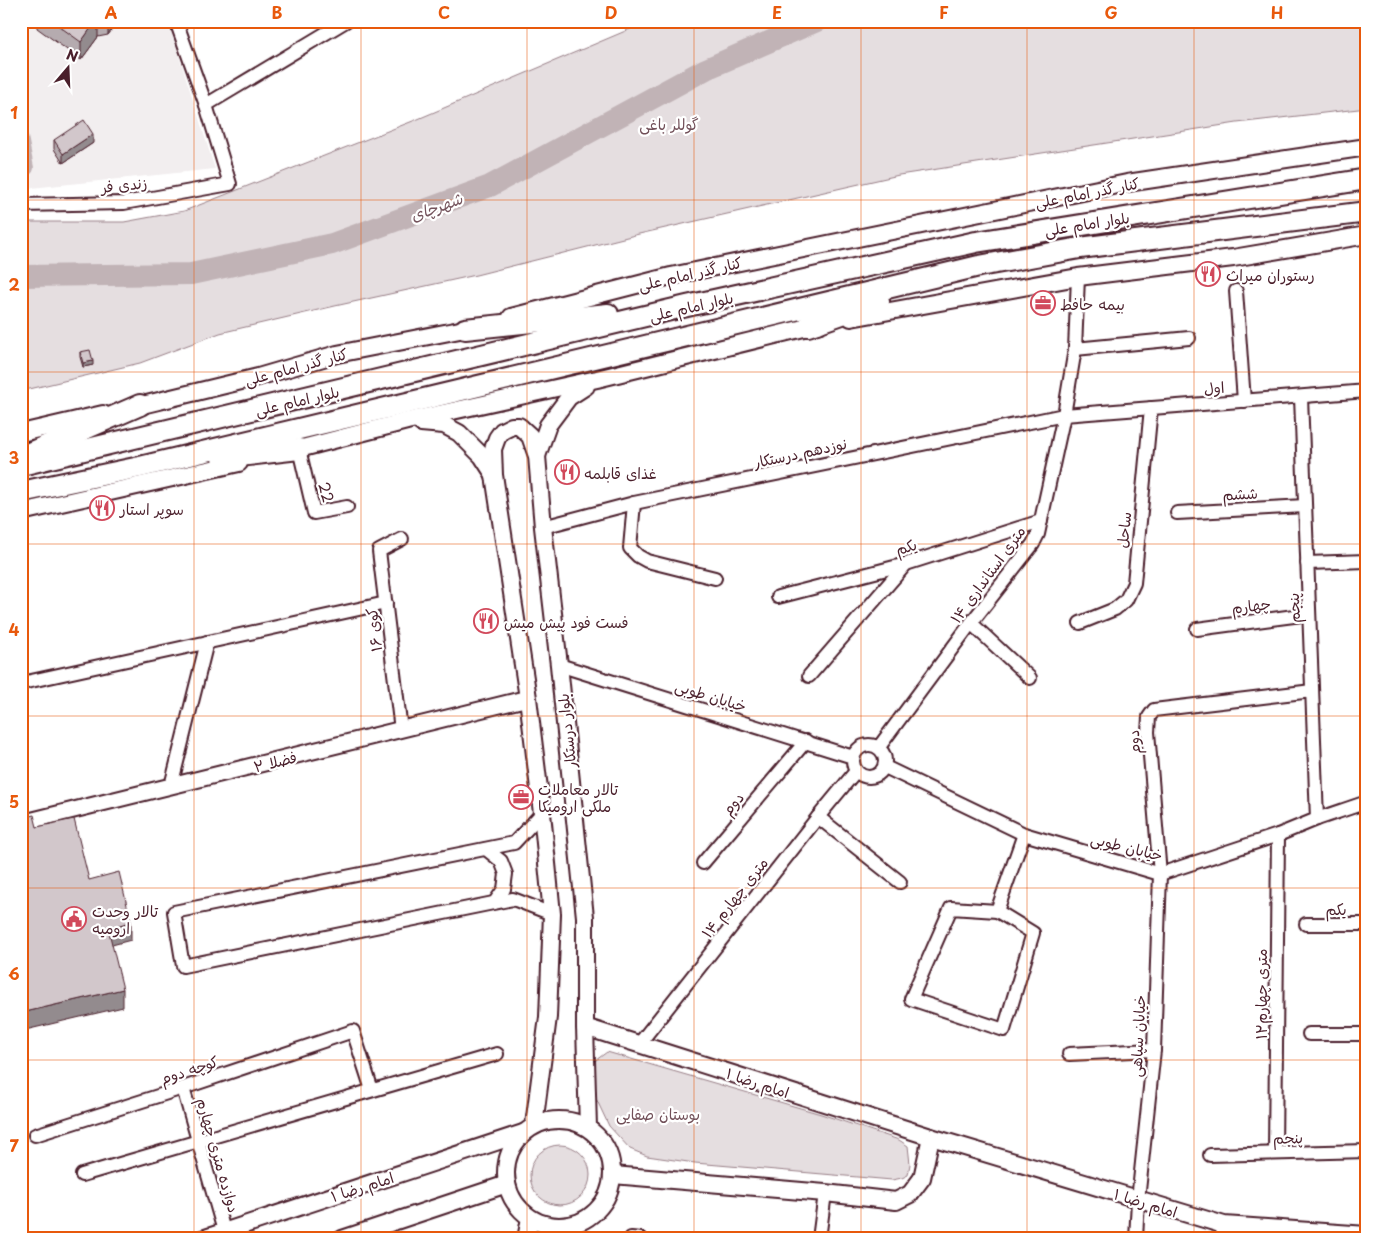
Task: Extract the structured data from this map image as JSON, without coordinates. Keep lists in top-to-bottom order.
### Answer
{
  "streets": {
    "highway": ["بلوار امام علی"],
    "main road": ["کنار گذر امام علی", "بلوار درستکار", "امام رضا ۱"],
    "street": [
      "زندی فر",
      "اول",
      "نوزدهم درستکار",
      "22",
      "ششم",
      "ساحل",
      "یکم",
      "۱۴ متری استانداری",
      "چهارم",
      "پنجم",
      "کوی ۱۶",
      "خیابان طوبی",
      "دوم",
      "فضلا ۲",
      "۱۴ متری چهارم",
      "۱۲متری چهارم",
      "خیابان سپاهی",
      "کوچه دوم",
      "دوازده متری چهارم"
    ]
  },
  "crossings": [
    ["اول", "نوزدهم درستکار"],
    ["اول", "ساحل"],
    ["اول", "۱۴ متری استانداری"],
    ["اول", "پنجم"],
    ["نوزدهم درستکار", "۱۴ متری استانداری"],
    ["نوزدهم درستکار", "بلوار درستکار"],
    ["ششم", "پنجم"],
    ["یکم", "۱۴ متری استانداری"],
    ["۱۴ متری استانداری", "خیابان طوبی"],
    ["۱۴ متری استانداری", "۱۴ متری چهارم"],
    ["چهارم", "پنجم"],
    ["پنجم", "خیابان طوبی"],
    ["پنجم", "دوم"],
    ["پنجم", "۱۲متری چهارم"],
    ["کوی ۱۶", "فضلا ۲"],
    ["خیابان طوبی", "بلوار درستکار"],
    ["خیابان طوبی", "دوم"],
    ["خیابان طوبی", "۱۴ متری چهارم"],
    ["خیابان طوبی", "۱۲متری چهارم"],
    ["خیابان طوبی", "خیابان سپاهی"],
    ["بلوار درستکار", "امام رضا ۱"],
    ["دوم", "خیابان سپاهی"],
    ["۱۴ متری چهارم", "امام رضا ۱"],
    ["خیابان سپاهی", "امام رضا ۱"],
    ["کوچه دوم", "دوازده متری چهارم"],
    ["امام رضا ۱", "دوازده متری چهارم"]
  ],
  "water": ["شهرچای"],
  "parks": ["گوللر باغی", "بوستان صفایی"],
  "places": {
    "restaurant": [
      "رستوران میراث",
      "غذای قابلمه",
      "سوپر استار",
      "فست فود پیش میش"
    ],
    "office": ["بیمه حافط", "تالار معاملات ملکی ارومیکا"],
    "public building": ["تالار وحدت ارومیه"]
  },
  "north": "top",
  "grid": {
    "columns": [
      "A",
      "B",
      "C",
      "D",
      "E",
      "F",
      "G",
      "H"
    ],
    "rows": [
      "1",
      "2",
      "3",
      "4",
      "5",
      "6",
      "7"
    ]
  }
}
